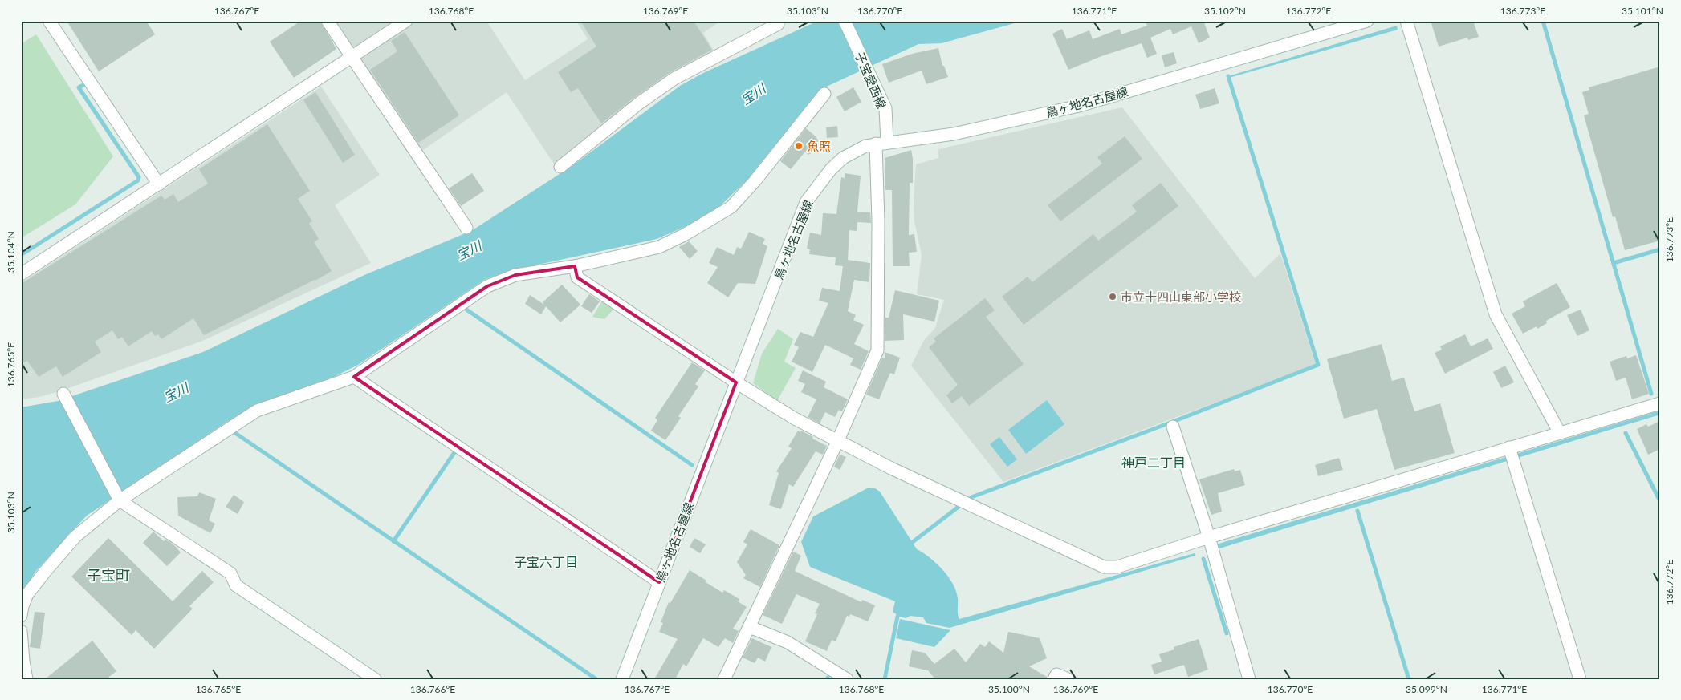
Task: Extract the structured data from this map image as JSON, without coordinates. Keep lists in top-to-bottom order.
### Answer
{
  "streets": {
    "street": ["子宝愛西線", "鳥ヶ地名古屋線"]
  },
  "crossings": [
    ["子宝愛西線", "鳥ヶ地名古屋線"]
  ],
  "districts": ["神戸二丁目", "子宝六丁目", "子宝町"],
  "water": ["宝川"],
  "places": ["魚照", "市立十四山東部小学校"],
  "coordinates": [
    "136.767°E",
    "136.768°E",
    "136.769°E",
    "35.103°N",
    "136.770°E",
    "136.771°E",
    "35.102°N",
    "136.772°E",
    "136.773°E",
    "35.101°N",
    "35.104°N",
    "136.765°E",
    "136.766°E",
    "35.100°N",
    "35.099°N"
  ]
}
